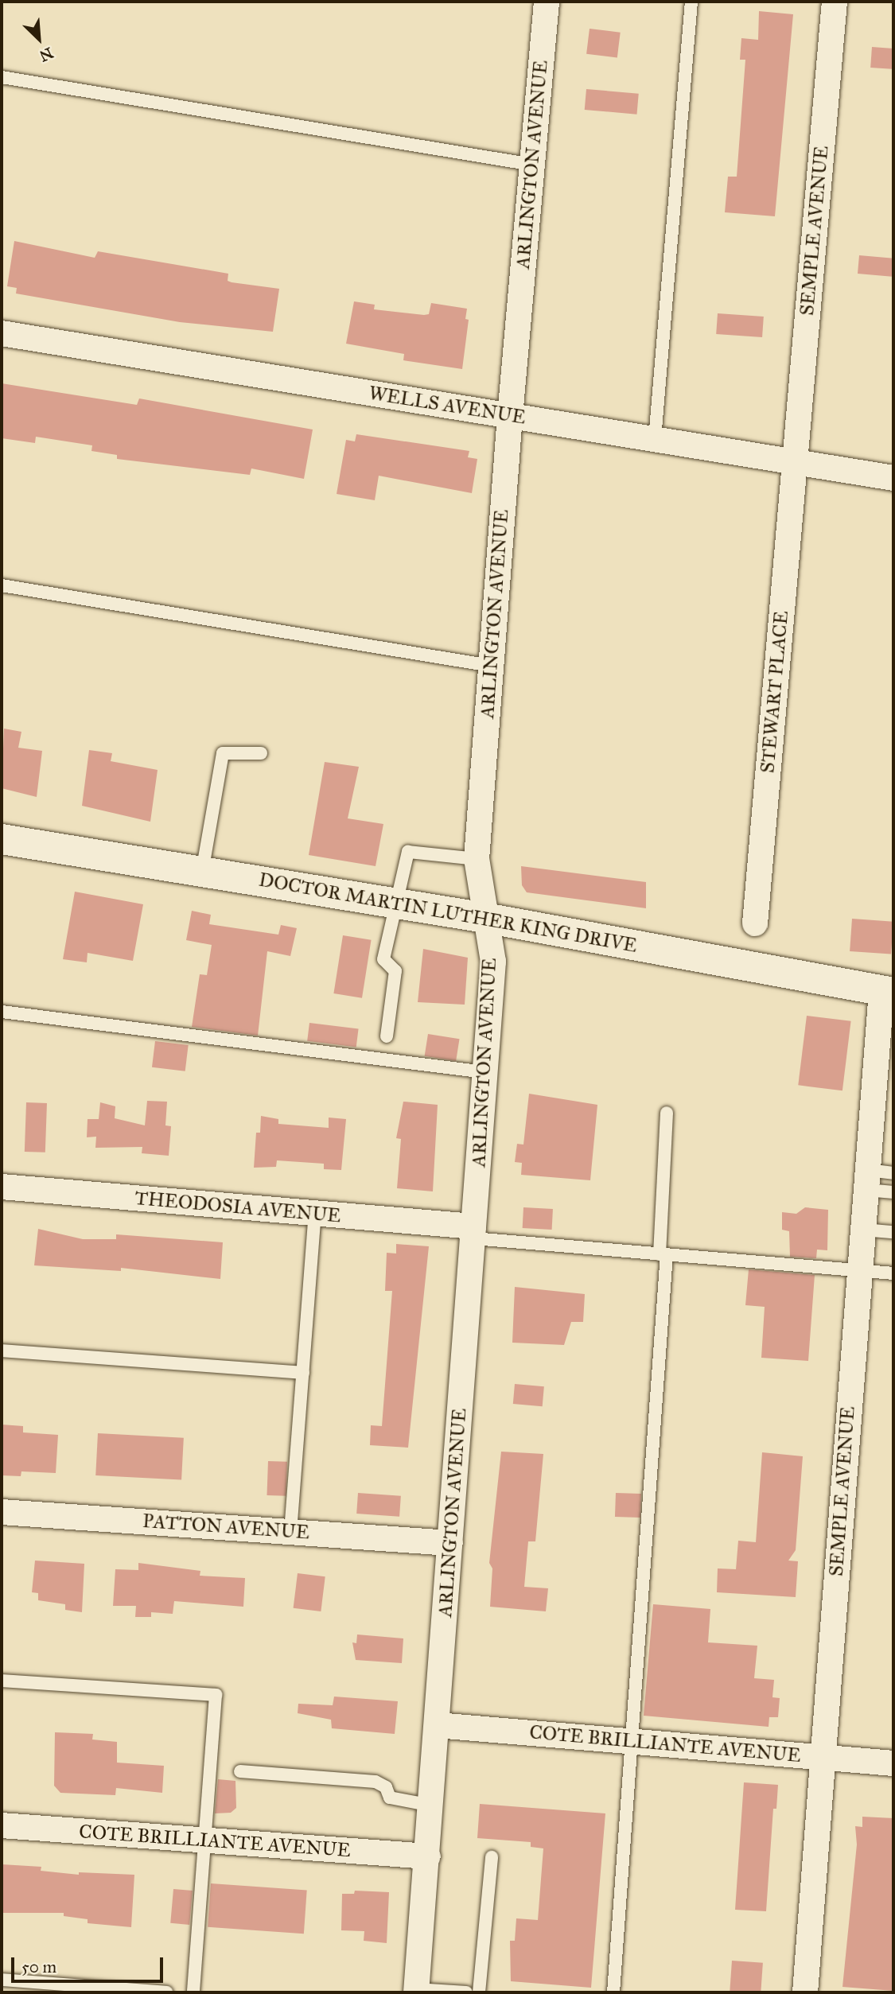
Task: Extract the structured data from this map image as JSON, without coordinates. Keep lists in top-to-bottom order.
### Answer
{
  "streets": {
    "main road": ["DOCTOR MARTIN LUTHER KING DRIVE"],
    "street": [
      "ARLINGTON AVENUE",
      "SEMPLE AVENUE",
      "WELLS AVENUE",
      "STEWART PLACE",
      "THEODOSIA AVENUE",
      "PATTON AVENUE",
      "COTE BRILLIANTE AVENUE"
    ]
  },
  "crossings": [
    ["ARLINGTON AVENUE", "WELLS AVENUE"],
    ["ARLINGTON AVENUE", "DOCTOR MARTIN LUTHER KING DRIVE"],
    ["ARLINGTON AVENUE", "THEODOSIA AVENUE"],
    ["ARLINGTON AVENUE", "PATTON AVENUE"],
    ["ARLINGTON AVENUE", "COTE BRILLIANTE AVENUE"],
    ["SEMPLE AVENUE", "WELLS AVENUE"],
    ["SEMPLE AVENUE", "STEWART PLACE"],
    ["SEMPLE AVENUE", "DOCTOR MARTIN LUTHER KING DRIVE"],
    ["SEMPLE AVENUE", "COTE BRILLIANTE AVENUE"],
    ["WELLS AVENUE", "STEWART PLACE"]
  ],
  "scale_bar": "50 m",
  "north": "bottom right"
}
